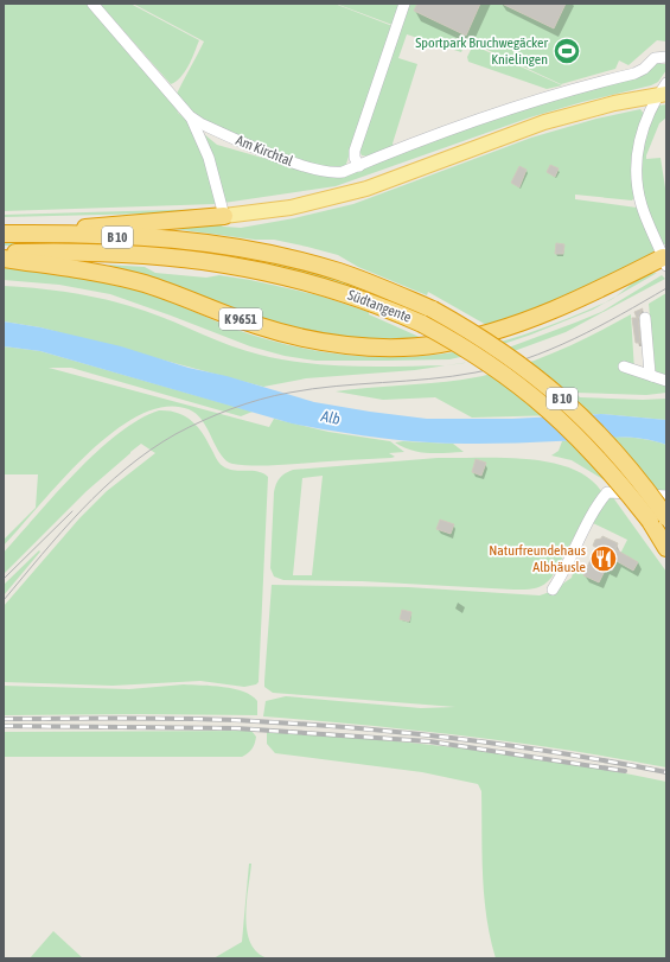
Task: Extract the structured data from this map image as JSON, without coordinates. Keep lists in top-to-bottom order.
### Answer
{
  "streets": {
    "highway": ["B 10", "Südtangente", "K 9651"],
    "street": ["Am Kirchtal"]
  },
  "water": ["Alb"],
  "places": {
    "sports": ["Sportpark Bruchwegäcker Knielingen"],
    "restaurant": ["Naturfreundehaus Albhäusle"]
  }
}
